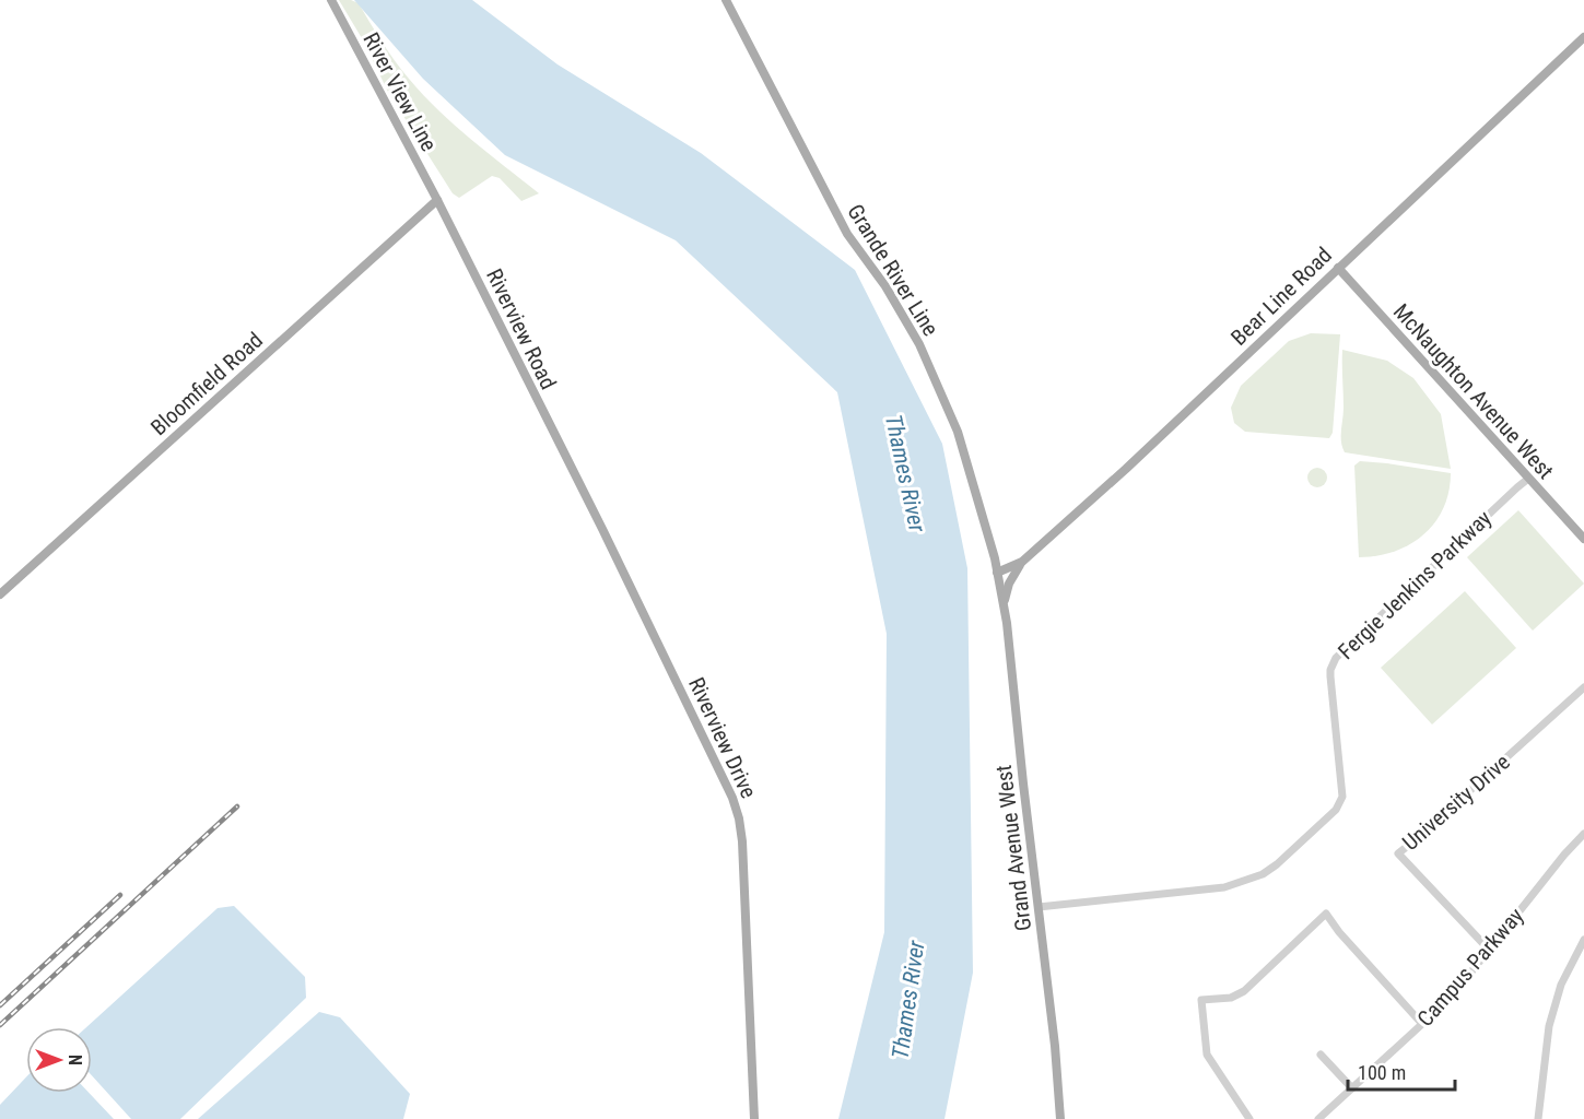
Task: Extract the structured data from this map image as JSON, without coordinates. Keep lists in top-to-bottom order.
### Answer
{
  "streets": {
    "main road": [
      "River View Line",
      "Grande River Line",
      "Bear Line Road",
      "Riverview Road",
      "Bloomfield Road",
      "McNaughton Avenue West",
      "Riverview Drive",
      "Grand Avenue West"
    ],
    "street": ["Fergie Jenkins Parkway", "University Drive", "Campus Parkway"]
  },
  "crossings": [
    ["River View Line", "Riverview Road"],
    ["River View Line", "Bloomfield Road"],
    ["Grande River Line", "Bear Line Road"],
    ["Grande River Line", "Grand Avenue West"],
    ["Bear Line Road", "McNaughton Avenue West"],
    ["Bear Line Road", "Grand Avenue West"],
    ["Riverview Road", "Bloomfield Road"],
    ["Riverview Road", "Riverview Drive"],
    ["McNaughton Avenue West", "Fergie Jenkins Parkway"],
    ["Fergie Jenkins Parkway", "Grand Avenue West"],
    ["University Drive", "Campus Parkway"]
  ],
  "water": ["Thames River"],
  "scale_bar": "100 m",
  "north": "right"
}
